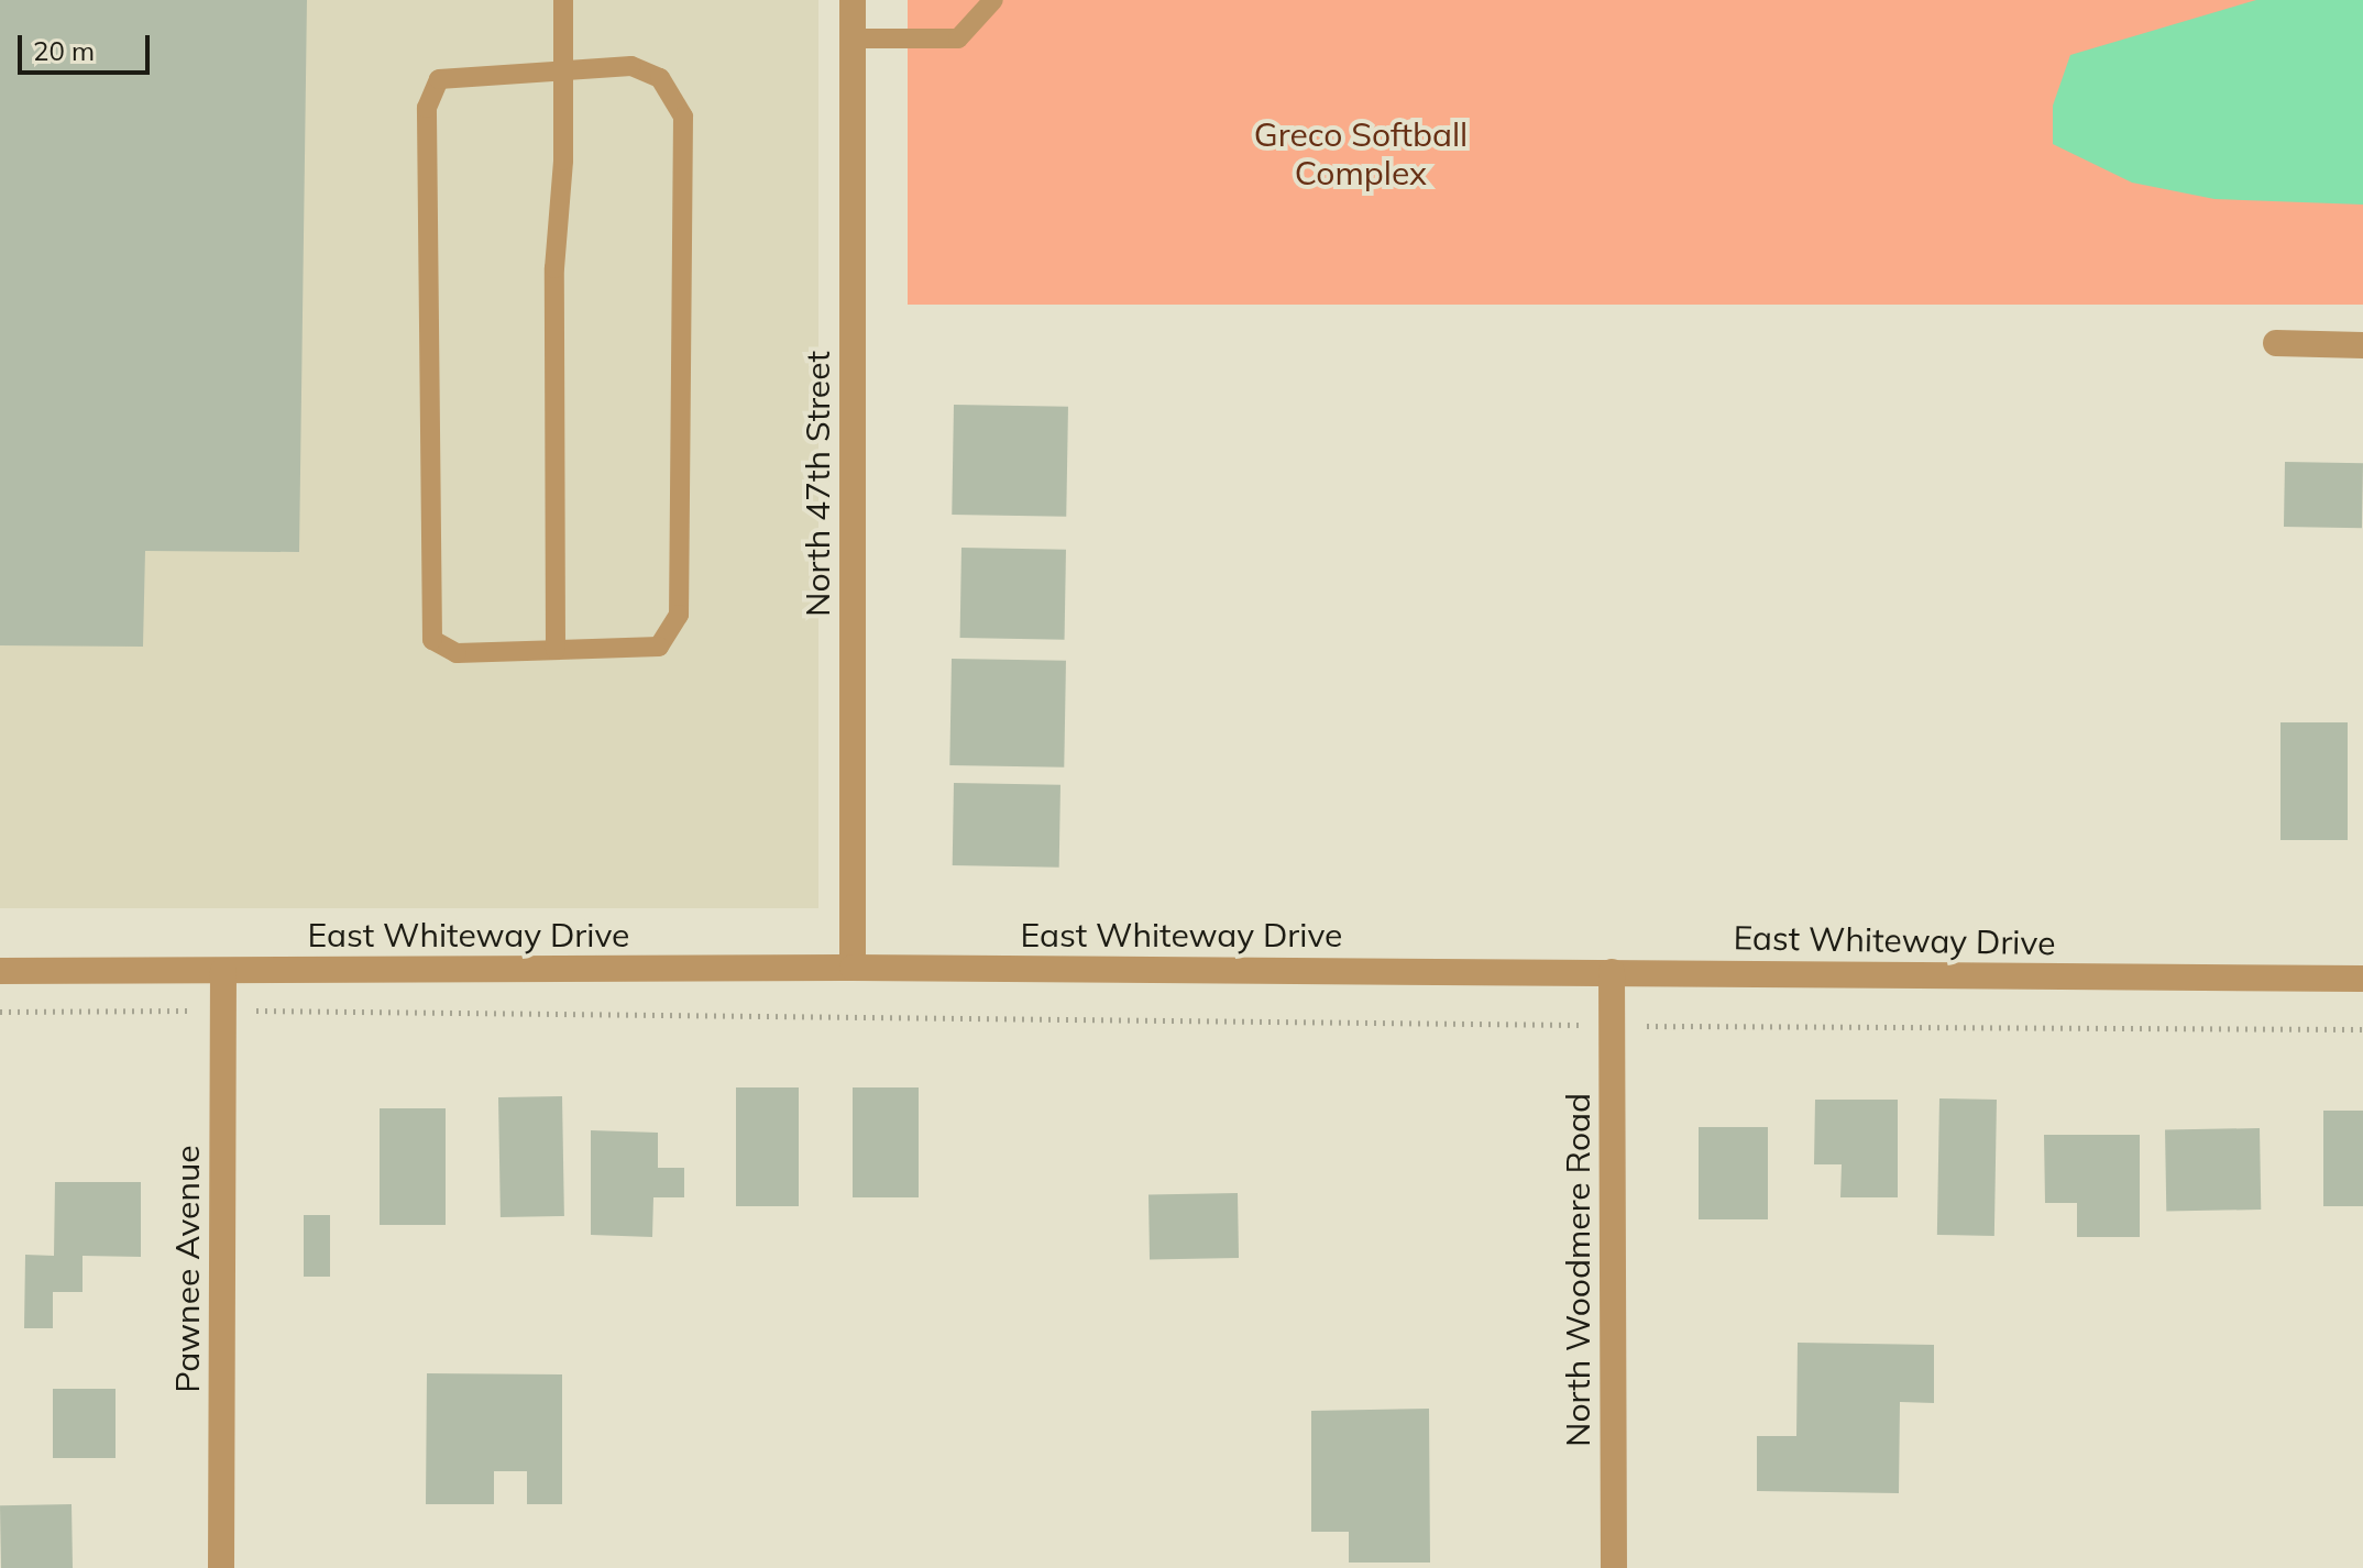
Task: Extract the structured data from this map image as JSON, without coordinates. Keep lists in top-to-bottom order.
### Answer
{
  "streets": {
    "street": [
      "North 47th Street",
      "East Whiteway Drive",
      "Pawnee Avenue",
      "North Woodmere Road"
    ]
  },
  "crossings": [
    ["North 47th Street", "East Whiteway Drive"],
    ["East Whiteway Drive", "Pawnee Avenue"],
    ["East Whiteway Drive", "North Woodmere Road"]
  ],
  "parks": ["Greco Softball Complex"],
  "scale_bar": "20 m"
}
